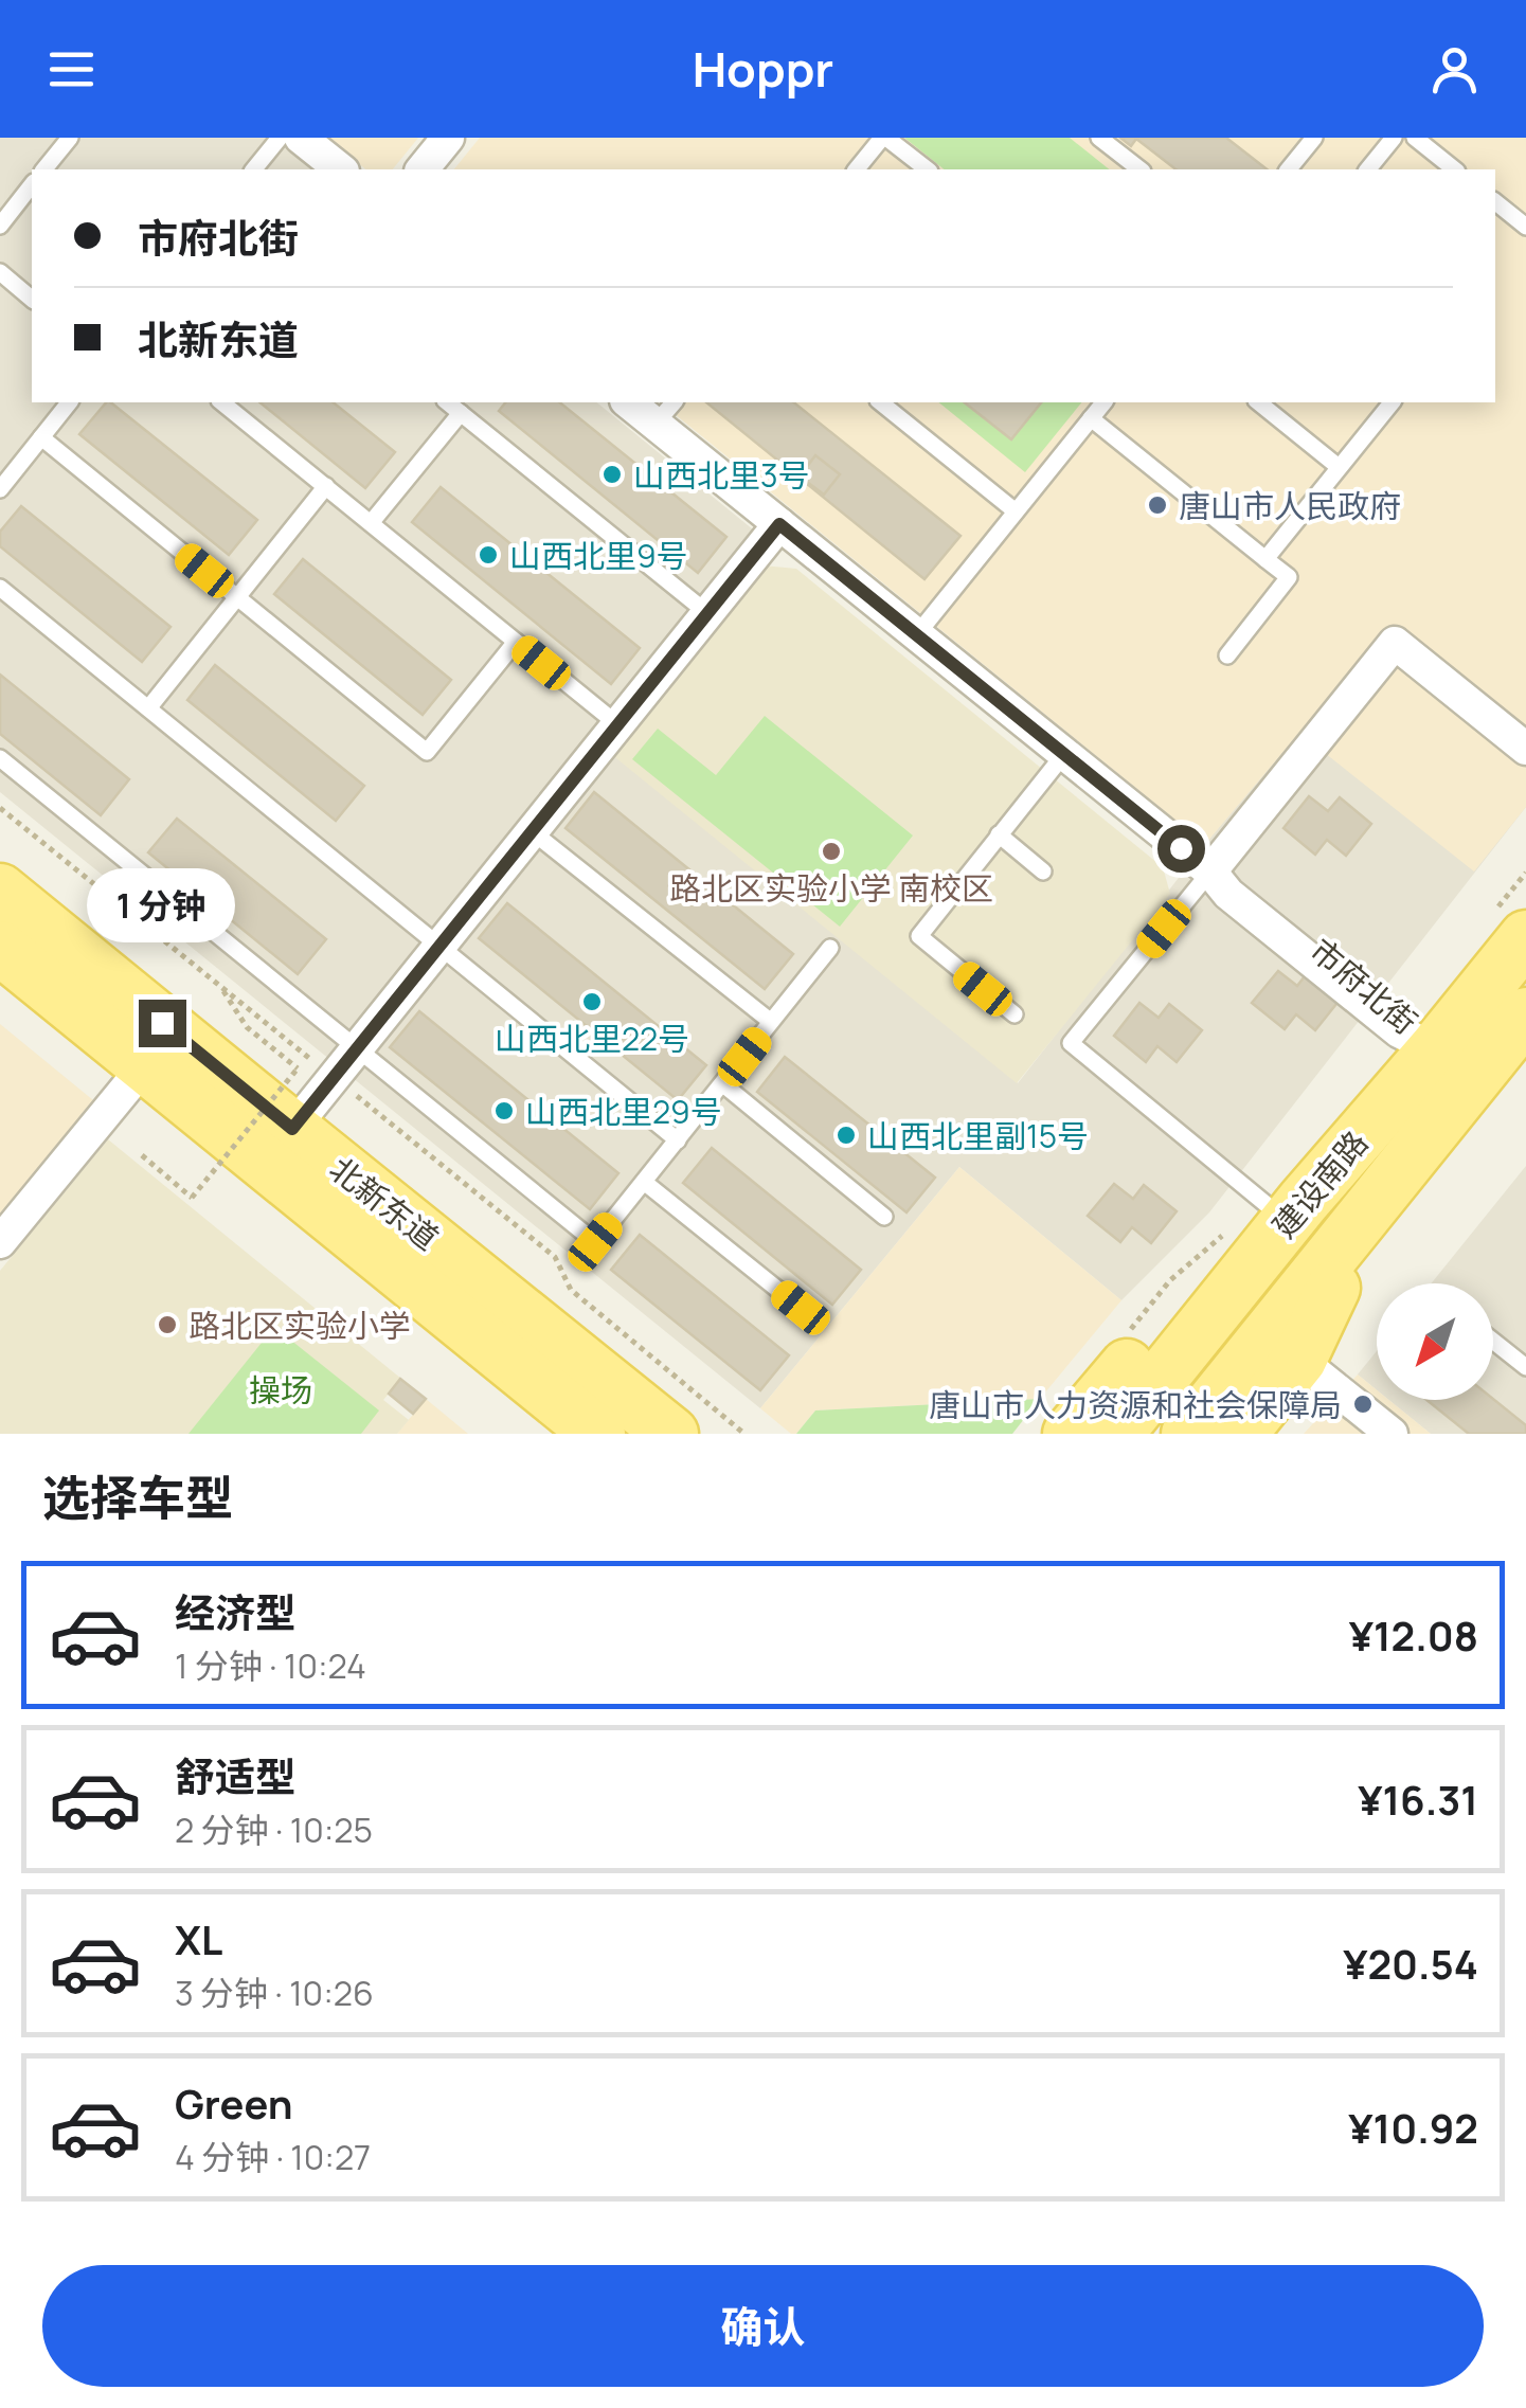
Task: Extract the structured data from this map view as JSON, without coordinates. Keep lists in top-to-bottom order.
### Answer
{
  "streets": {
    "main road": ["建设南路", "北新东道"],
    "street": ["市府北街"]
  },
  "crossings": [
    ["市府北街", "建设南路"]
  ],
  "parks": ["操场"],
  "places": [
    "山西北里3号",
    "唐山市人民政府",
    "山西北里9号",
    "路北区实验小学 南校区",
    "山西北里22号",
    "山西北里29号",
    "山西北里副15号",
    "路北区实验小学",
    "唐山市人力资源和社会保障局"
  ],
  "north": "bottom left",
  "page": {
    "header": "Hoppr",
    "banner": ["市府北街", "北新东道"],
    "bubble": "1 分钟",
    "heading": "选择车型",
    "list": [
      {
        "name": "经济型",
        "note": "1 分钟 · 10:24",
        "value": "¥12.08"
      },
      {
        "name": "舒适型",
        "note": "2 分钟 · 10:25",
        "value": "¥16.31"
      },
      {
        "name": "XL",
        "note": "3 分钟 · 10:26",
        "value": "¥20.54"
      },
      {
        "name": "Green",
        "note": "4 分钟 · 10:27",
        "value": "¥10.92"
      }
    ],
    "buttons": "确认"
  }
}
